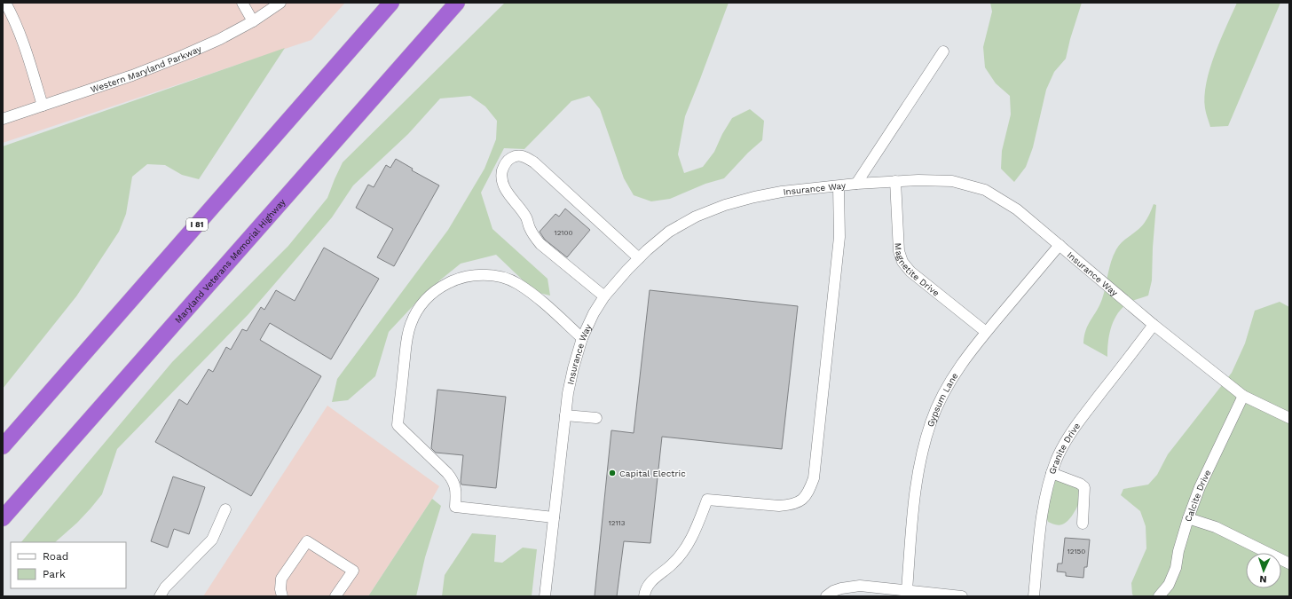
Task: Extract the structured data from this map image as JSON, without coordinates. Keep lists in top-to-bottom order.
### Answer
{
  "streets": {
    "highway": ["I 81", "Maryland Veterans Memorial Highway"],
    "street": [
      "Western Maryland Parkway",
      "Insurance Way",
      "Magnetite Drive",
      "Gypsum Lane",
      "Granite Drive",
      "Calcite Drive"
    ]
  },
  "crossings": [
    ["Insurance Way", "Magnetite Drive"],
    ["Insurance Way", "Gypsum Lane"],
    ["Insurance Way", "Granite Drive"],
    ["Insurance Way", "Calcite Drive"],
    ["Magnetite Drive", "Gypsum Lane"]
  ],
  "places": ["Capital Electric"],
  "house_numbers": ["12100", "12113", "12150"],
  "legend": ["Road", "Park"],
  "north": "bottom"
}
